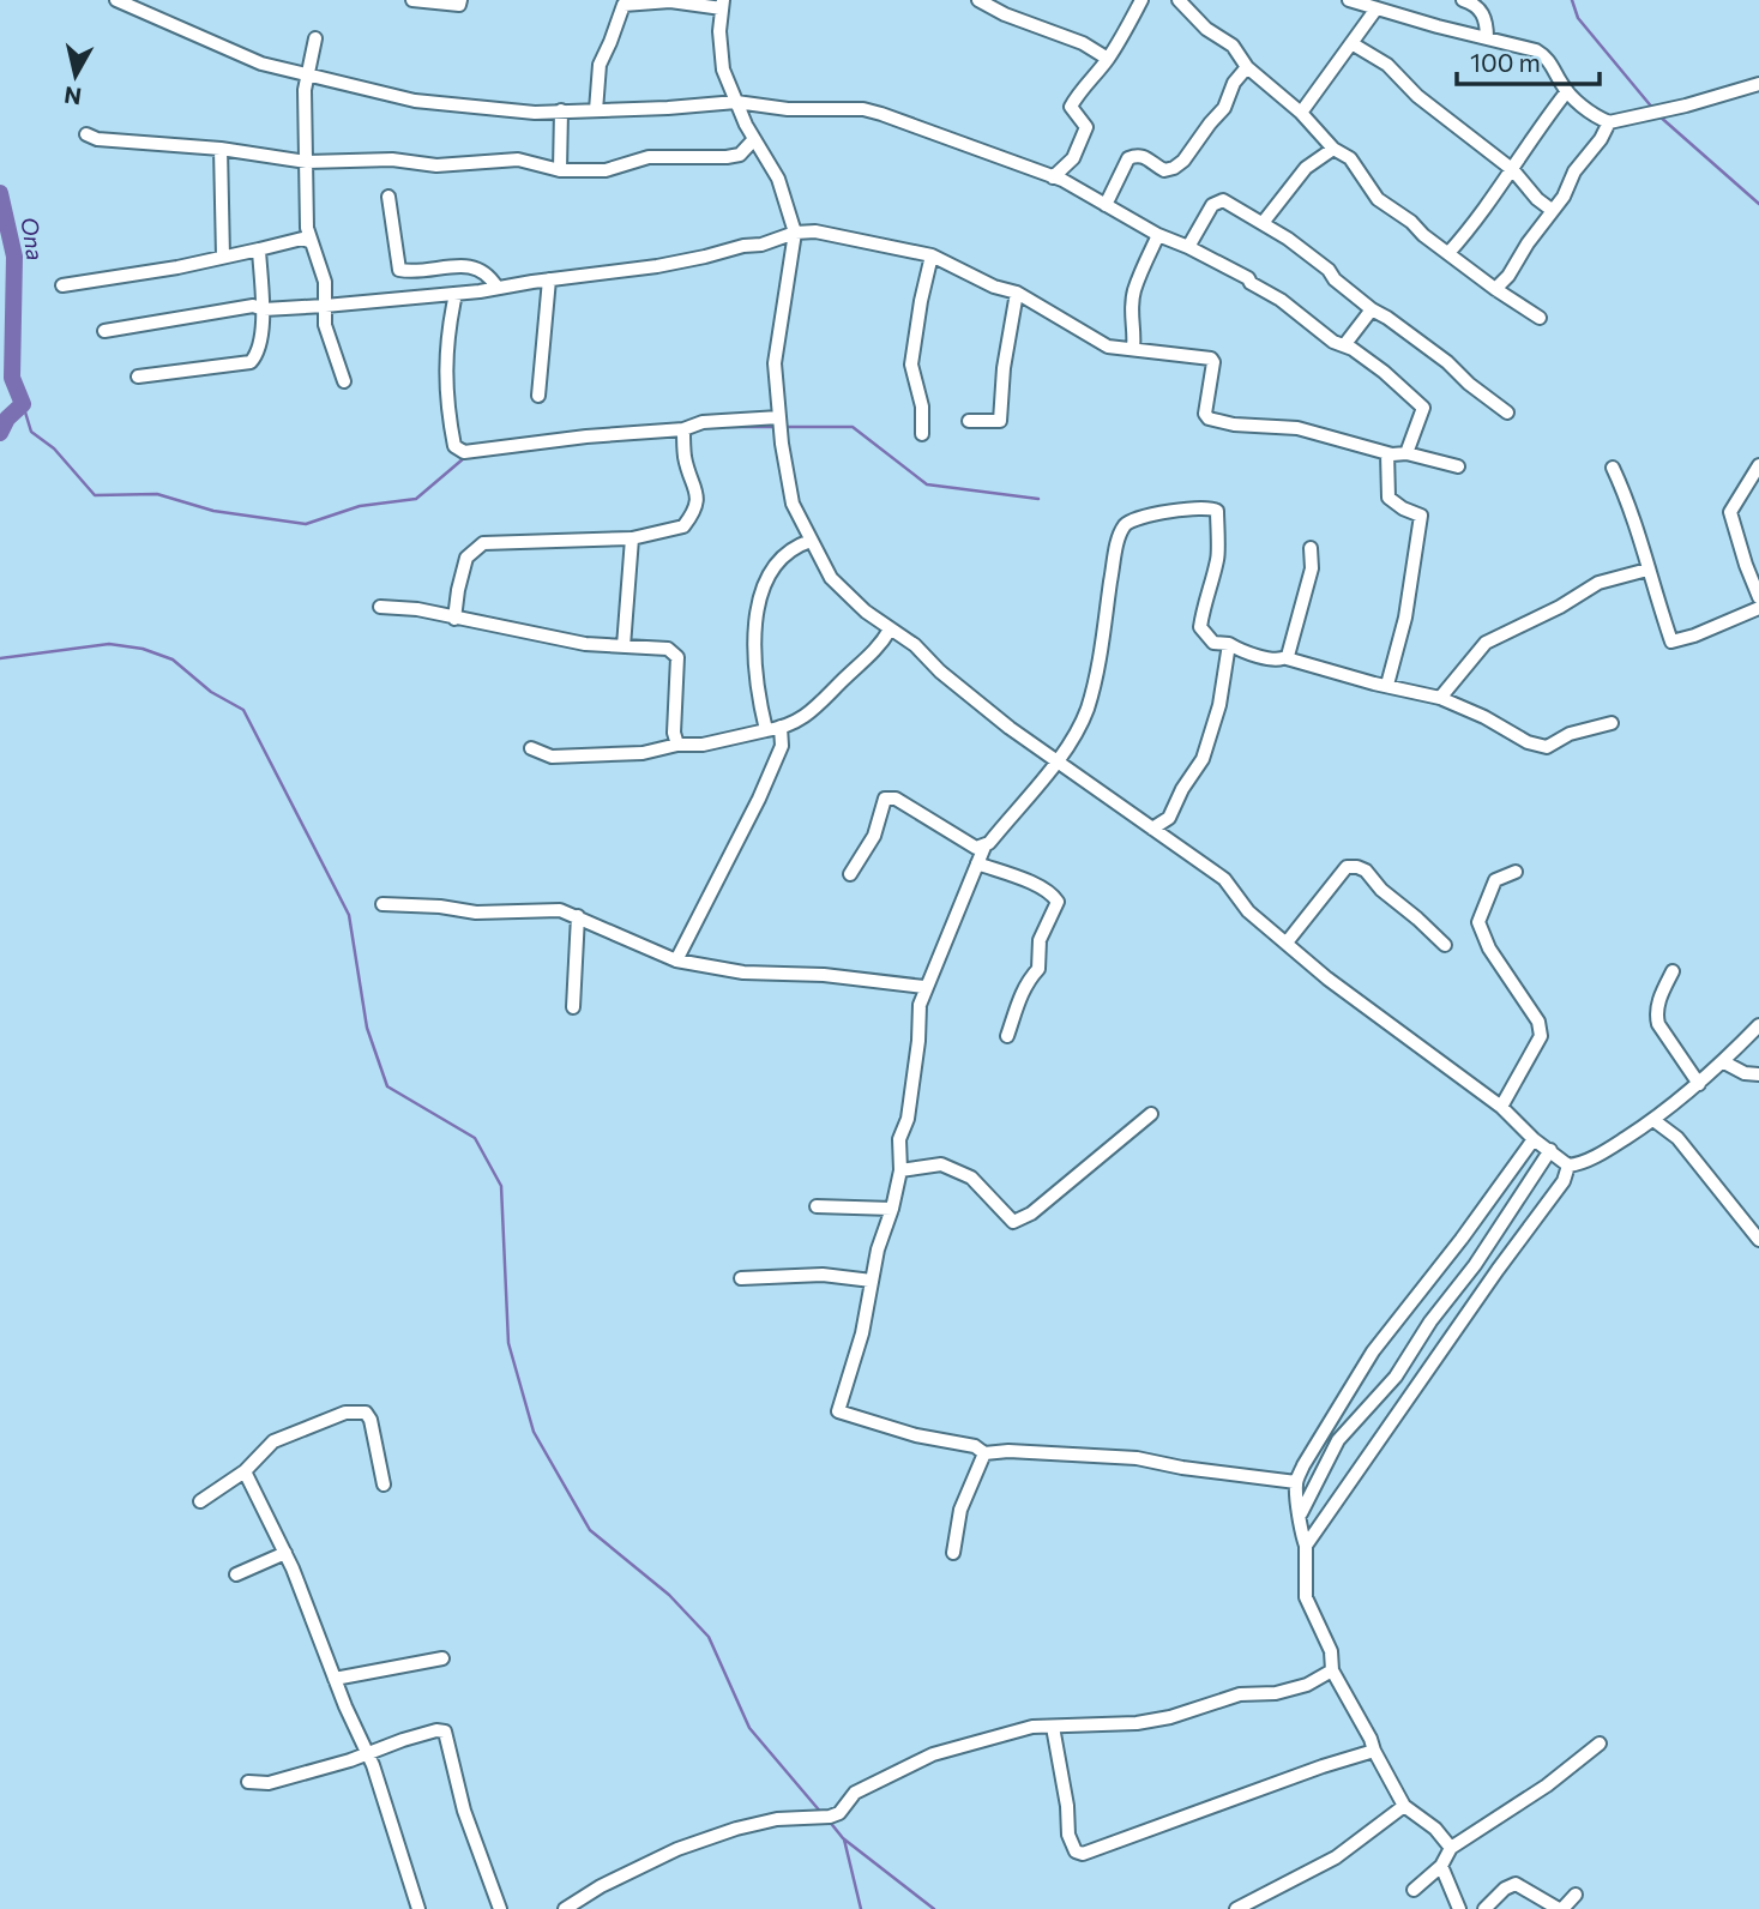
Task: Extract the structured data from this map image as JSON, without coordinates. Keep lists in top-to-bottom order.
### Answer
{
  "water": ["Ona"],
  "scale_bar": "100 m",
  "north": "bottom"
}
